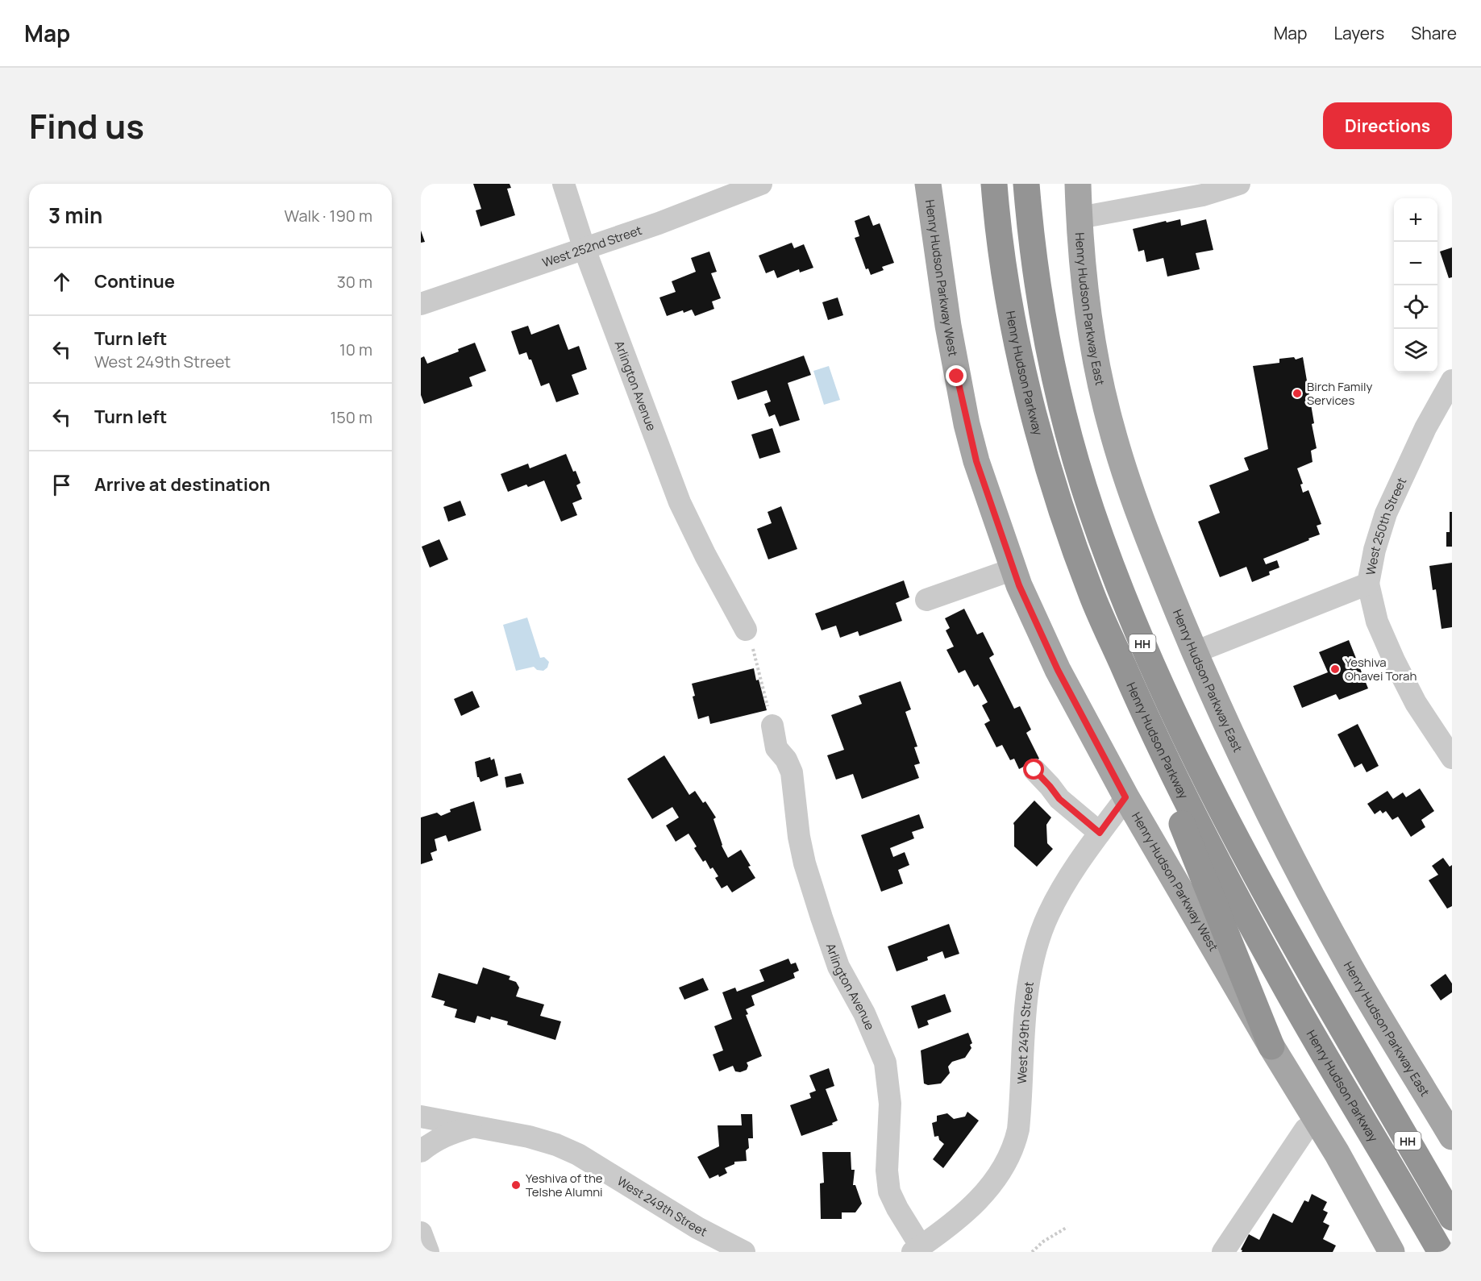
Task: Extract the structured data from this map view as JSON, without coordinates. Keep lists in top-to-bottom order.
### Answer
{
  "streets": {
    "highway": ["Henry Hudson Parkway", "HH"],
    "main road": ["Henry Hudson Parkway West", "Henry Hudson Parkway East"],
    "street": [
      "West 252nd Street",
      "Arlington Avenue",
      "West 250th Street",
      "West 249th Street"
    ]
  },
  "crossings": [
    ["West 252nd Street", "Arlington Avenue"],
    ["Henry Hudson Parkway West", "West 249th Street"],
    ["Henry Hudson Parkway East", "West 250th Street"],
    ["Arlington Avenue", "West 249th Street"]
  ],
  "places": ["Birch Family Services", "Yeshiva Ohavei Torah", "Yeshiva of the Telshe Alumni"],
  "page": {
    "header": "Map",
    "nav": ["Map", "Layers", "Share"],
    "title": "Find us",
    "buttons": "Directions",
    "heading": ["3 min", "Walk · 190 m"],
    "map_buttons": ["+", "−"],
    "list": [
      ["Continue", "30 m"],
      ["Turn left", "West 249th Street", "10 m"],
      ["Turn left", "150 m"],
      "Arrive at destination"
    ]
  }
}
